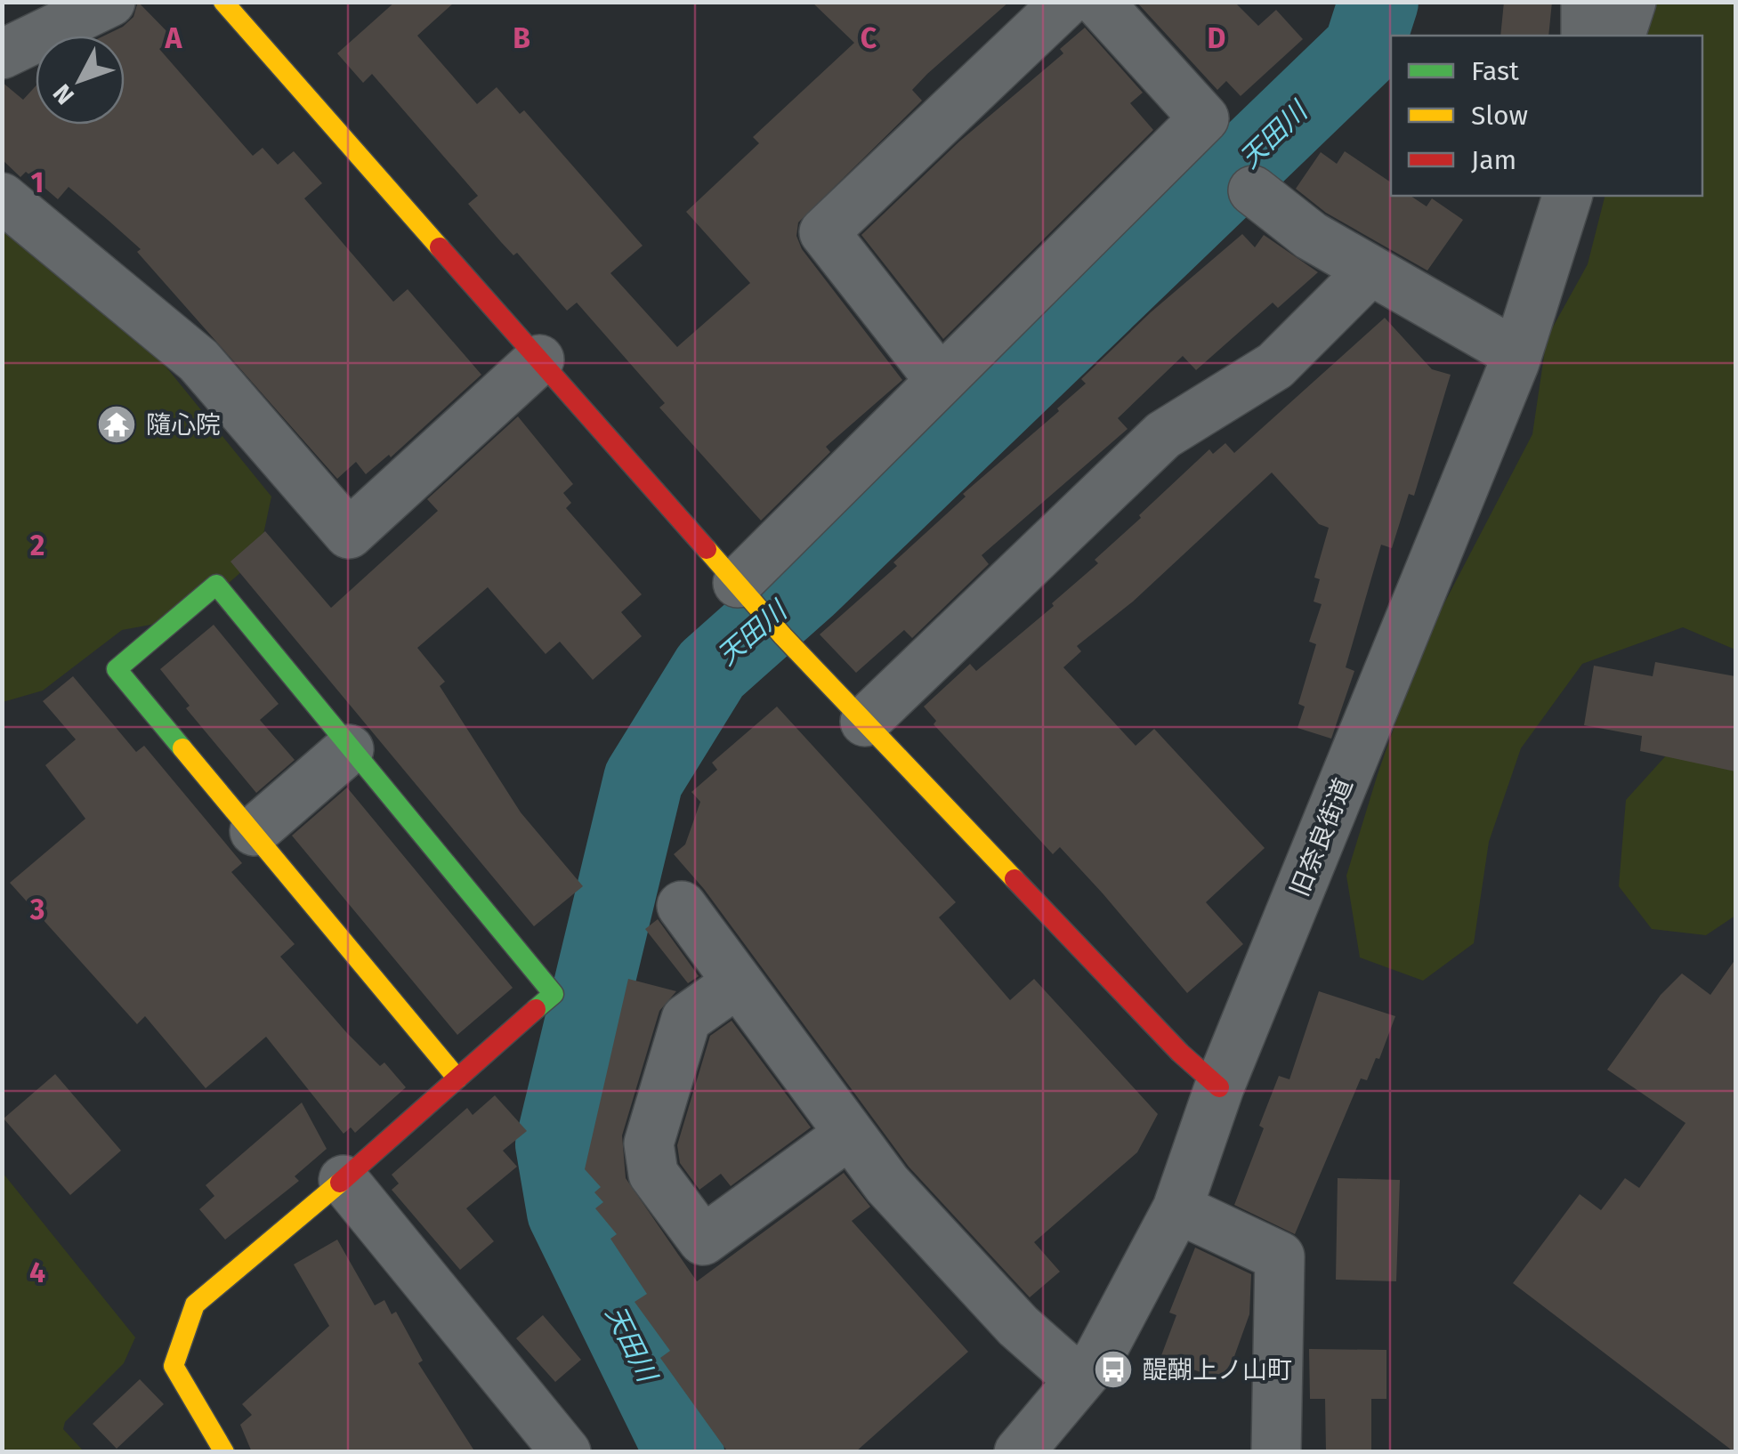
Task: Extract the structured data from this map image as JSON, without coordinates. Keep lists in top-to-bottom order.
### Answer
{
  "streets": {
    "street": ["旧奈良街道"]
  },
  "water": ["天田川"],
  "places": {
    "temple": ["隨心院"],
    "bus stop": ["醍醐上ノ山町"]
  },
  "legend": ["Fast", "Slow", "Jam"],
  "north": "bottom left",
  "grid": {
    "columns": [
      "A",
      "B",
      "C",
      "D"
    ],
    "rows": [
      "1",
      "2",
      "3",
      "4"
    ]
  }
}
